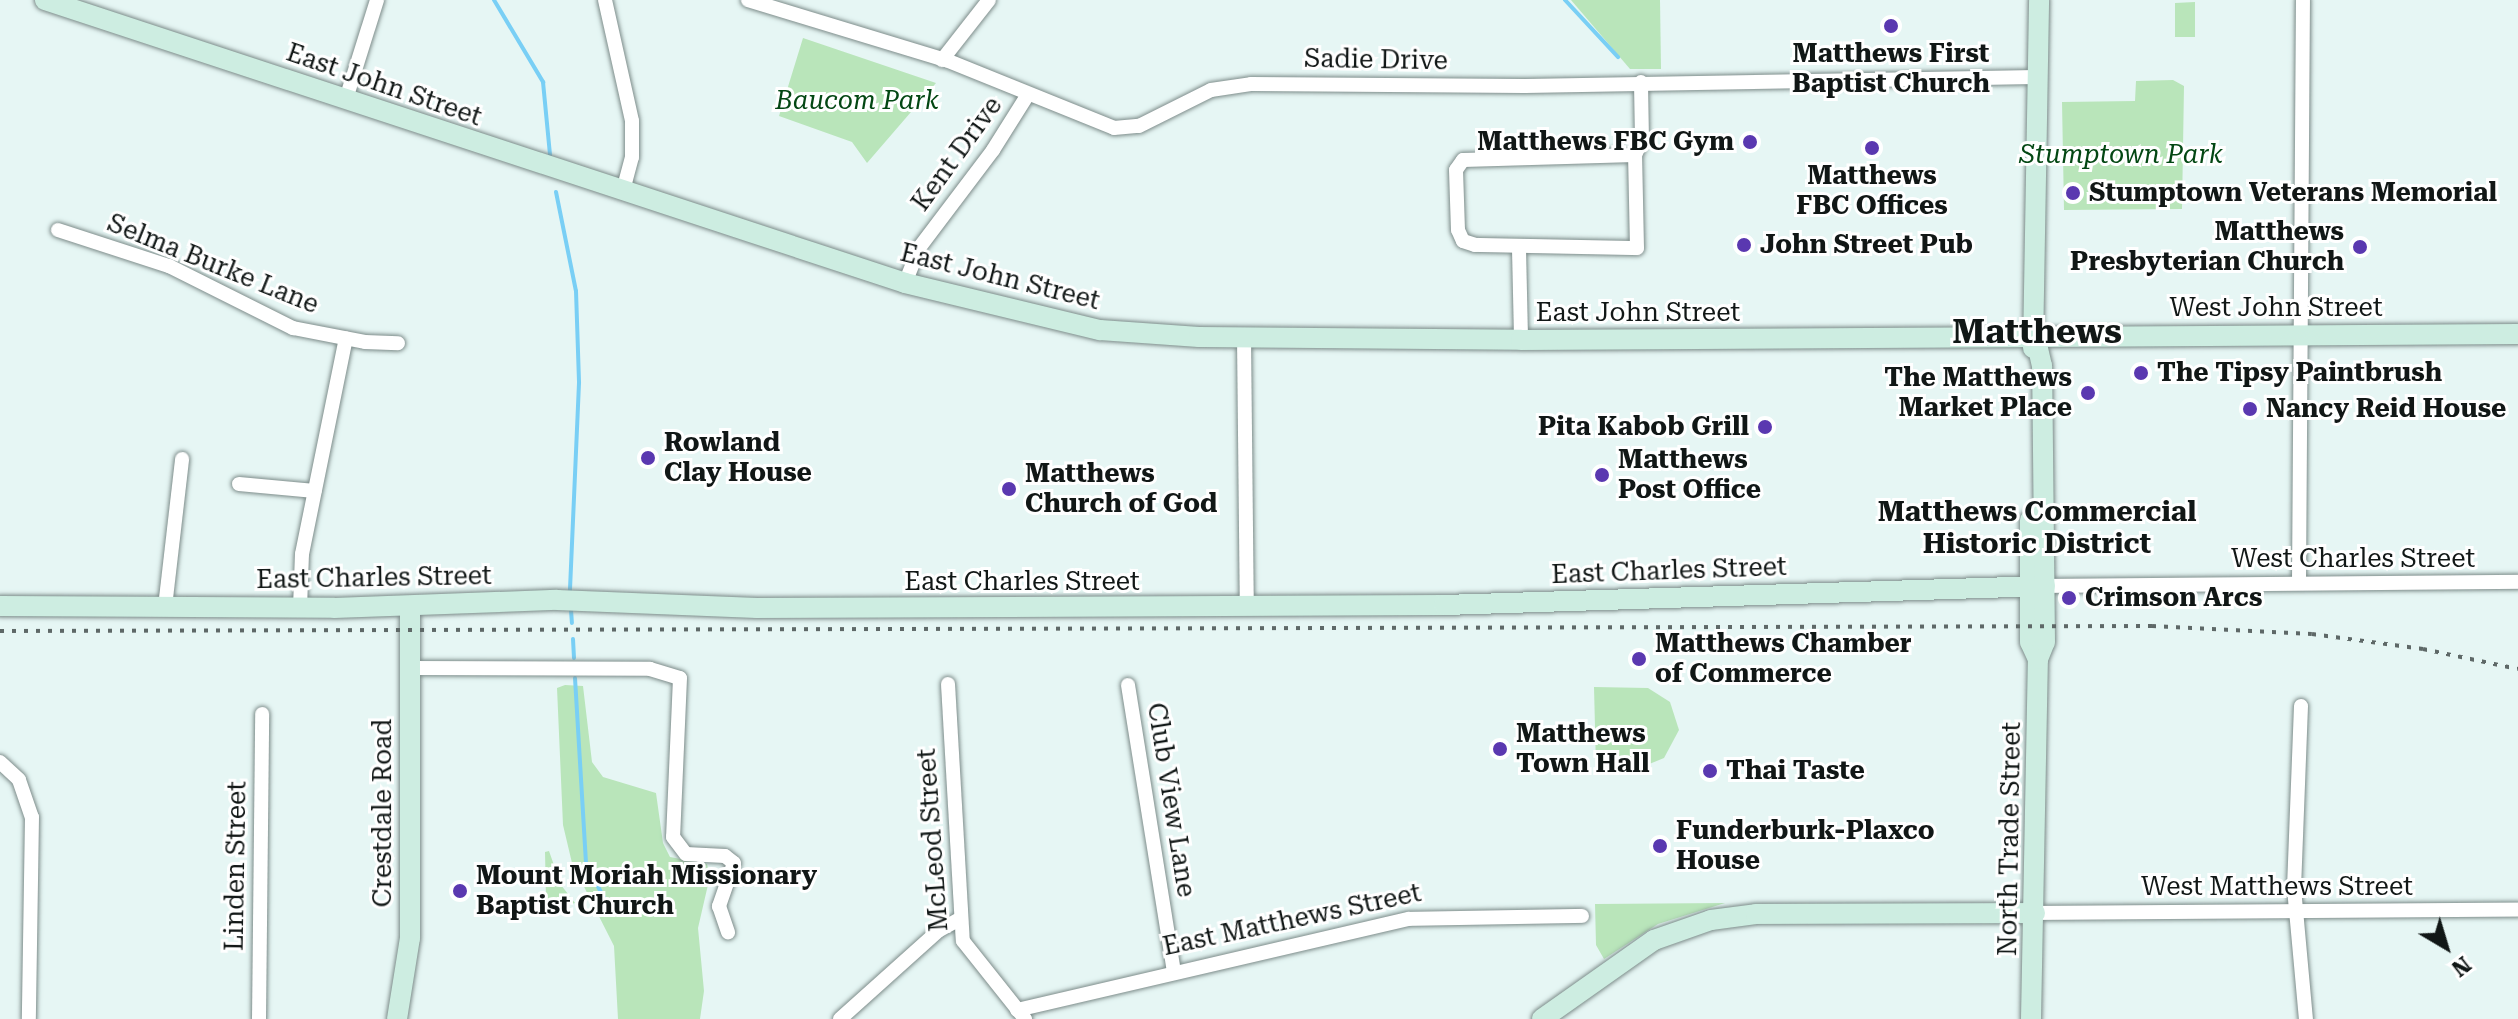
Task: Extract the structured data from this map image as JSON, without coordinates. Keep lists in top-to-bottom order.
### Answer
{
  "streets": {
    "main road": [
      "East John Street",
      "West John Street",
      "East Charles Street",
      "Crestdale Road",
      "North Trade Street"
    ],
    "street": [
      "Sadie Drive",
      "Kent Drive",
      "Selma Burke Lane",
      "West Charles Street",
      "Club View Lane",
      "McLeod Street",
      "Linden Street",
      "West Matthews Street",
      "East Matthews Street"
    ]
  },
  "crossings": [
    ["Sadie Drive", "Kent Drive"],
    ["Sadie Drive", "North Trade Street"],
    ["East John Street", "Kent Drive"],
    ["East John Street", "West John Street"],
    ["East John Street", "North Trade Street"],
    ["West John Street", "North Trade Street"],
    ["West Charles Street", "East Charles Street"],
    ["West Charles Street", "North Trade Street"],
    ["East Charles Street", "Crestdale Road"],
    ["East Charles Street", "North Trade Street"],
    ["Club View Lane", "East Matthews Street"],
    ["North Trade Street", "West Matthews Street"],
    ["McLeod Street", "East Matthews Street"]
  ],
  "districts": ["Matthews", "Matthews Commercial Historic District"],
  "parks": ["Baucom Park", "Stumptown Park"],
  "places": [
    "Matthews First Baptist Church",
    "Matthews FBC Gym",
    "Matthews FBC Offices",
    "Stumptown Veterans Memorial",
    "John Street Pub",
    "Matthews Presbyterian Church",
    "The Tipsy Paintbrush",
    "The Matthews Market Place",
    "Nancy Reid House",
    "Pita Kabob Grill",
    "Rowland Clay House",
    "Matthews Post Office",
    "Matthews Church of God",
    "Crimson Arcs",
    "Matthews Chamber of Commerce",
    "Matthews Town Hall",
    "Thai Taste",
    "Funderburk-Plaxco House",
    "Mount Moriah Missionary Baptist Church"
  ],
  "north": "bottom right"
}
